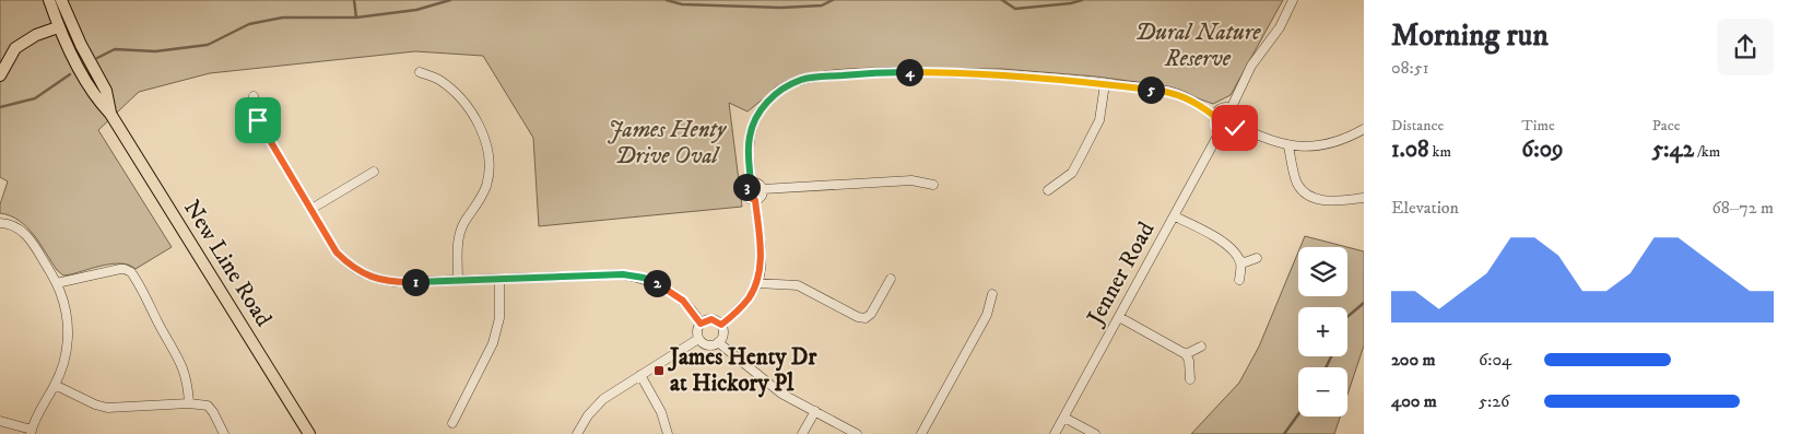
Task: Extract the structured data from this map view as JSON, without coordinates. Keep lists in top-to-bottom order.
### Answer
{
  "streets": {
    "main road": ["New Line Road"],
    "street": ["Jenner Road"]
  },
  "parks": ["Dural Nature Reserve", "James Henty Drive Oval"],
  "places": {
    "transit": ["James Henty Dr at Hickory Pl"]
  },
  "page": {
    "heading": ["Morning run", "08:51"],
    "pins": [
      "4",
      "5",
      "3",
      "1",
      "2"
    ],
    "stats": [
      ["Distance", "1.08 km"],
      ["Time", "6:09"],
      ["Pace", "5:42 /km"]
    ],
    "chart": ["Elevation", "68–72 m"],
    "map_buttons": ["+", "−"],
    "list": [
      {
        "name": "200 m",
        "note": "6:04"
      },
      {
        "name": "400 m",
        "note": "5:26"
      }
    ]
  }
}
